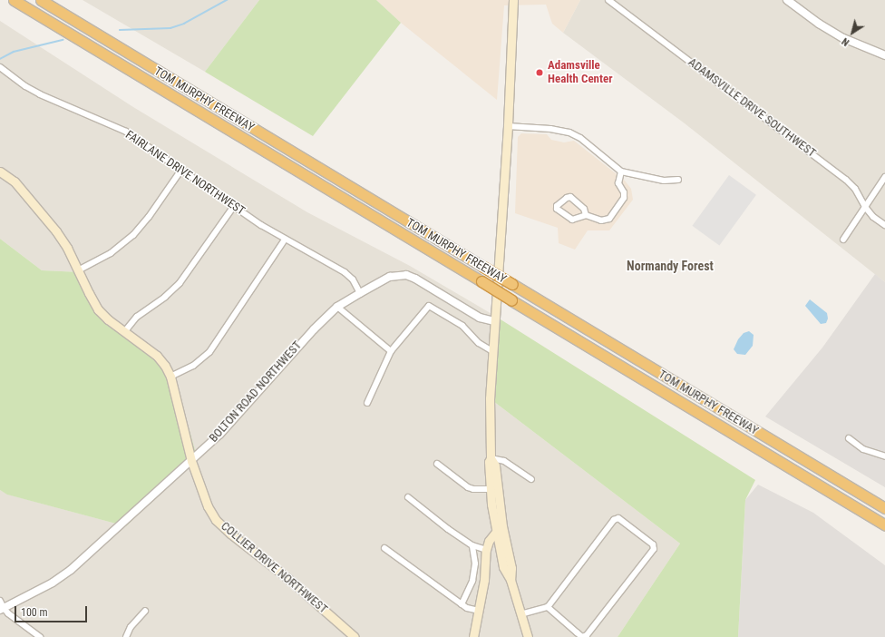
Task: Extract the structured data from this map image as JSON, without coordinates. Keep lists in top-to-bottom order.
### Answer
{
  "streets": {
    "highway": ["TOM MURPHY FREEWAY"],
    "main road": ["COLLIER DRIVE NORTHWEST"],
    "street": ["ADAMSVILLE DRIVE SOUTHWEST", "FAIRLANE DRIVE NORTHWEST", "BOLTON ROAD NORTHWEST"]
  },
  "crossings": [
    ["FAIRLANE DRIVE NORTHWEST", "BOLTON ROAD NORTHWEST"],
    ["BOLTON ROAD NORTHWEST", "COLLIER DRIVE NORTHWEST"]
  ],
  "districts": ["Normandy Forest"],
  "places": ["Adamsville Health Center"],
  "scale_bar": "100 m",
  "north": "bottom left"
}
